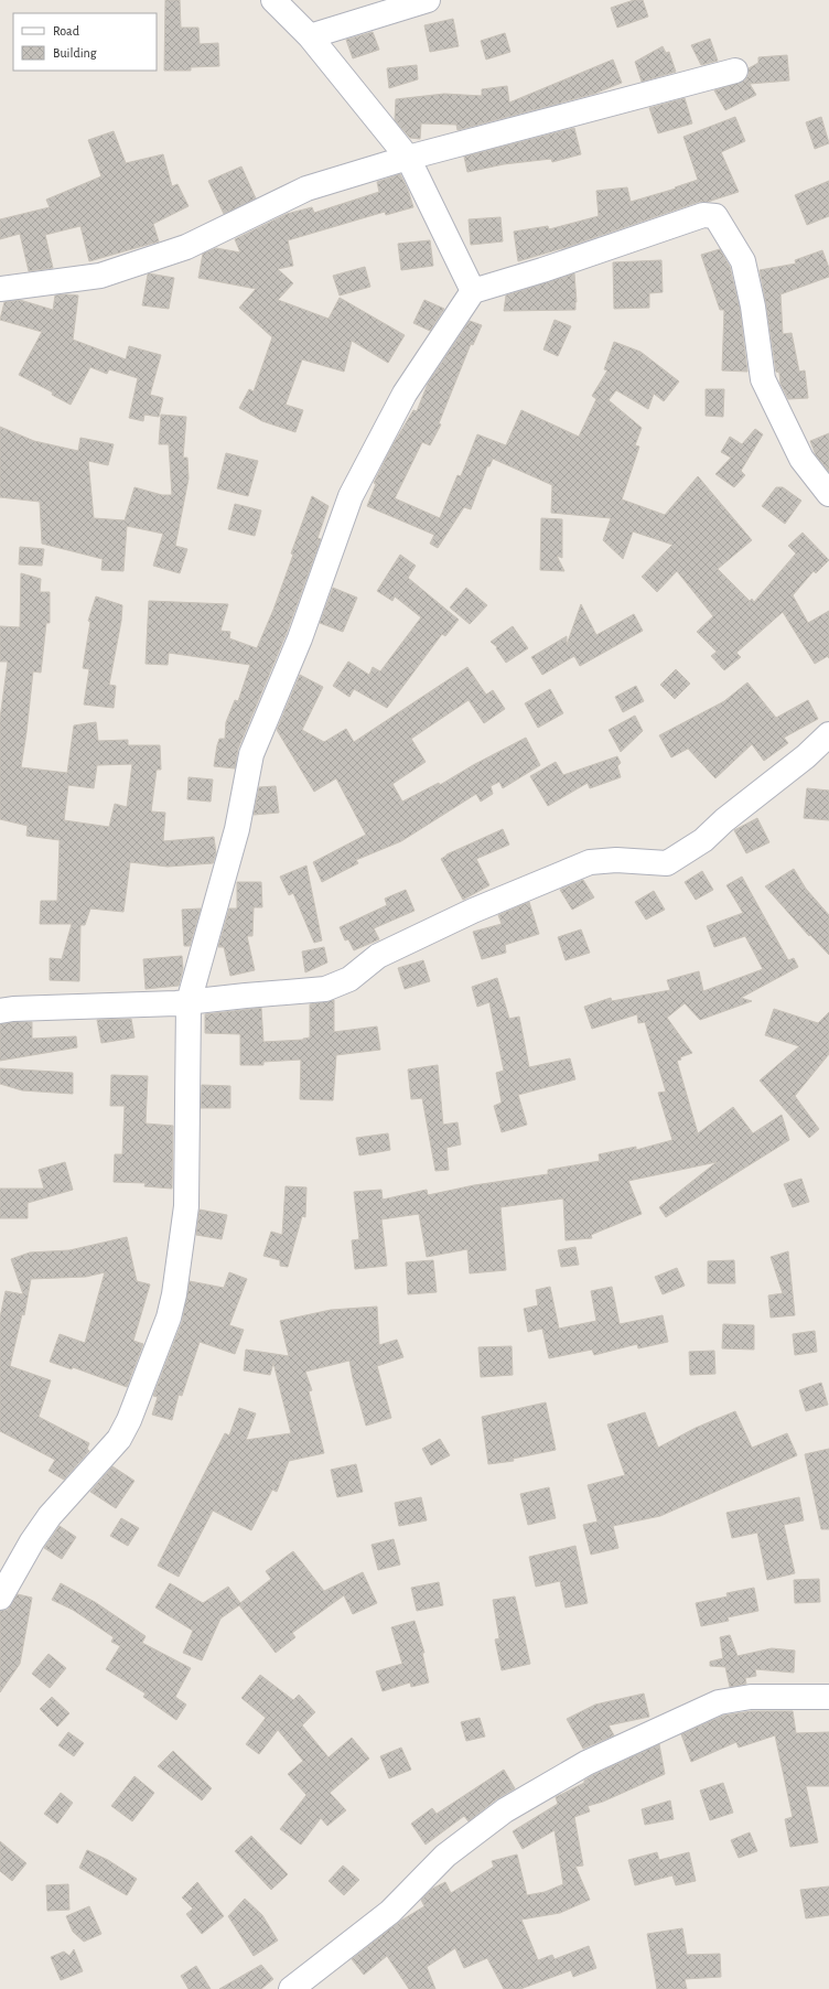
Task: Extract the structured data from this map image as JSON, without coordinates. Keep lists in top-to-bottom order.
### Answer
{
  "legend": ["Road", "Building"]
}
